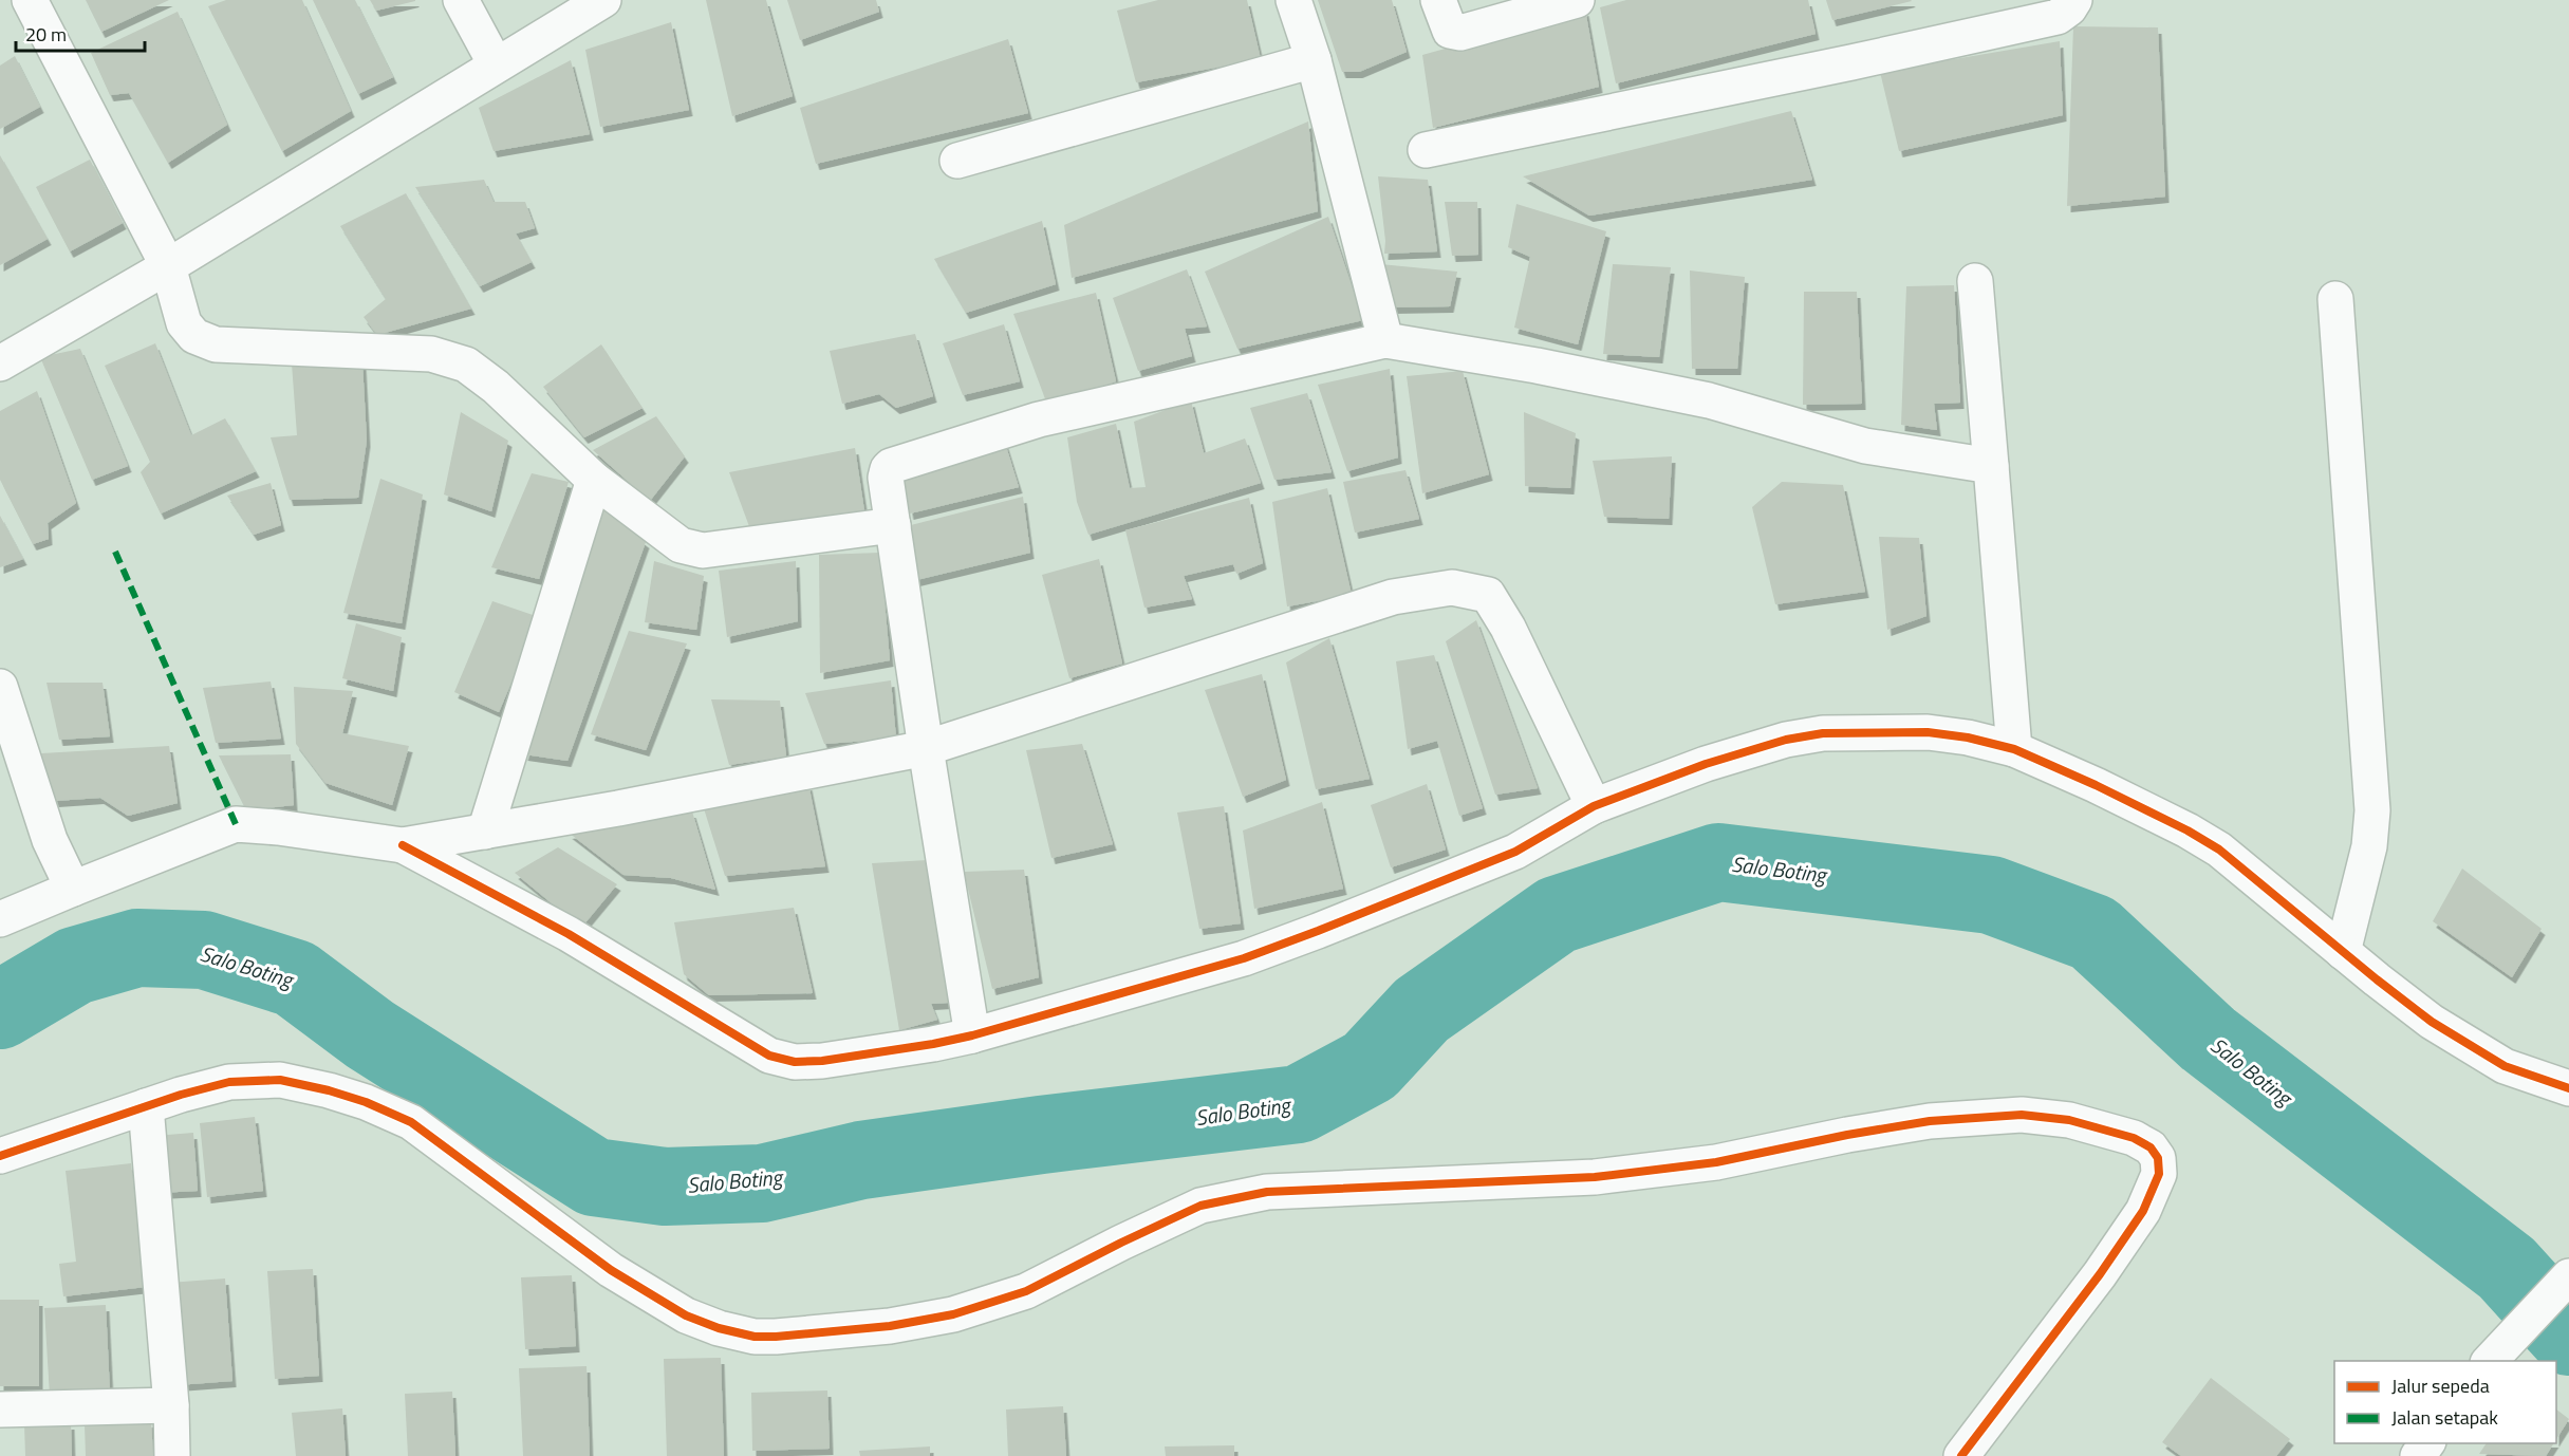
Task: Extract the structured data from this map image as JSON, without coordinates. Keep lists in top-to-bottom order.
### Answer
{
  "water": ["Salo Boting"],
  "legend": ["Jalur sepeda", "Jalan setapak"],
  "scale_bar": "20 m"
}
